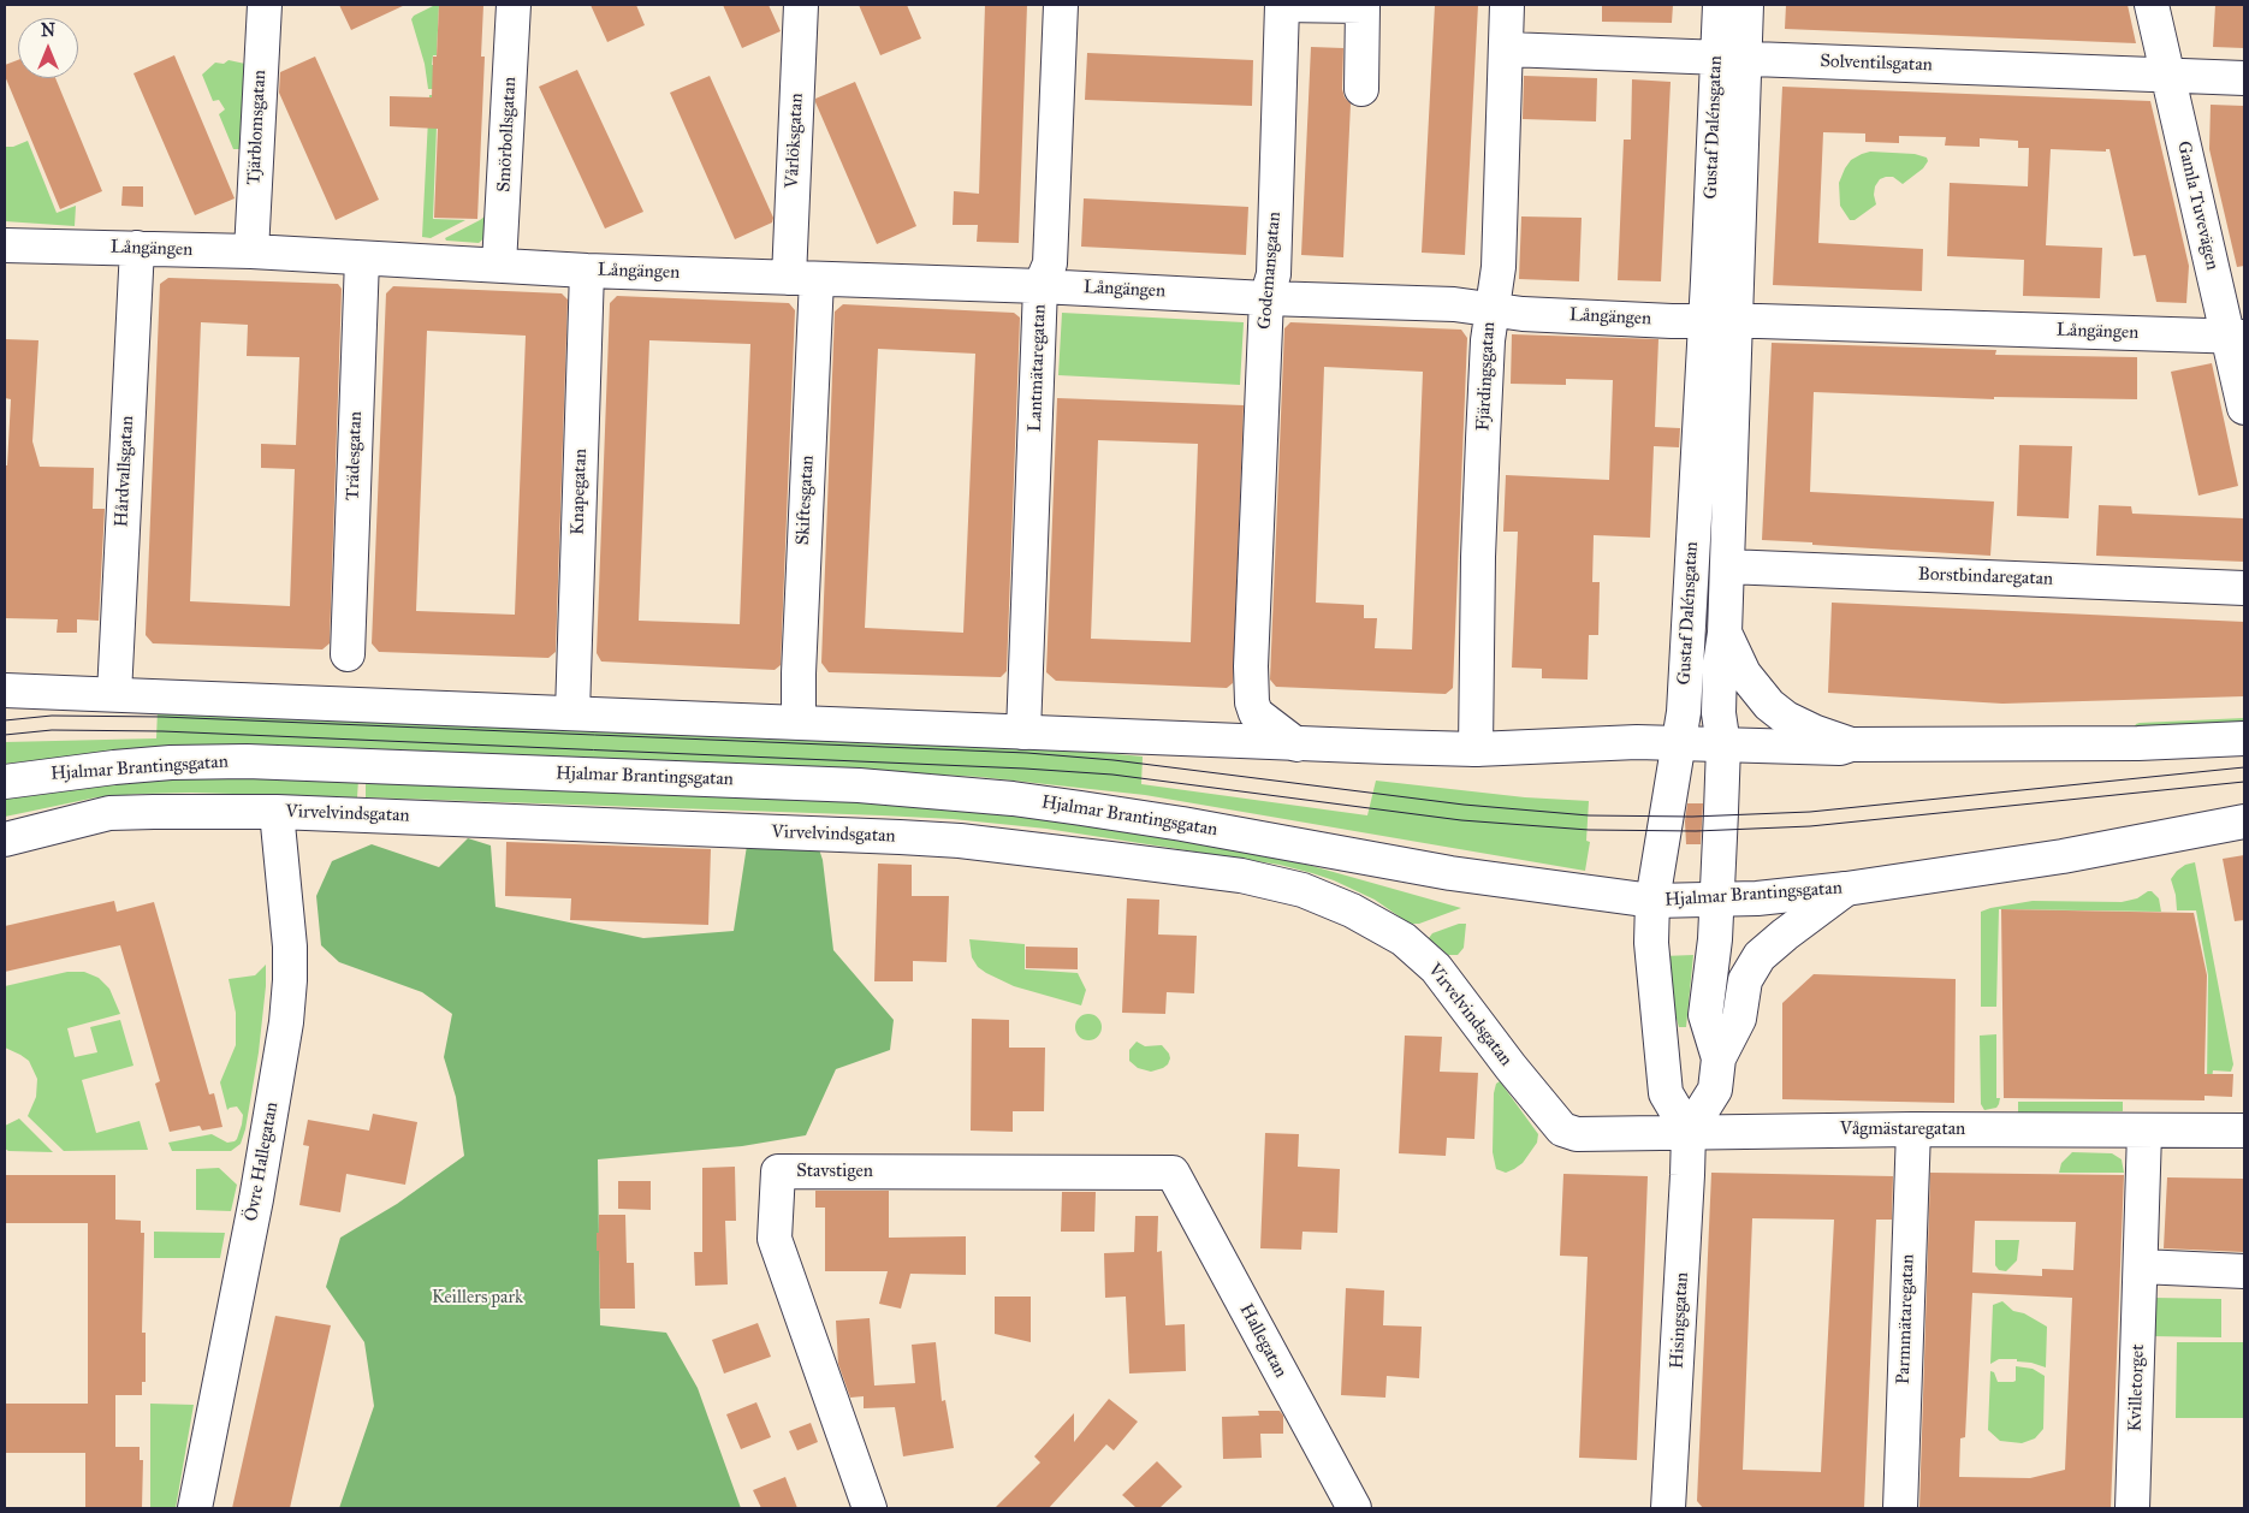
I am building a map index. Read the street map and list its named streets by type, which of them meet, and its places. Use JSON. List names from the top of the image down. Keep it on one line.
{"streets":{"street":["Solventilsgatan","Tjärblomsgatan","Gustaf Dalénsgatan","Smörbollsgatan","Vårlöksgatan","Gamla Tuvevägen","Långängen","Godemansgatan","Lantmätaregatan","Fjärdingsgatan","Trädesgatan","Hårdvallsgatan","Knapegatan","Skiftesgatan","Borstbindaregatan","Hjalmar Brantingsgatan","Virvelvindsgatan","Vågmästaregatan","Övre Hallegatan","Stavstigen","Parmmätaregatan","Hisingsgatan","Hallegatan","Kvilletorget"]},"crossings":[["Solventilsgatan","Gustaf Dalénsgatan"],["Solventilsgatan","Gamla Tuvevägen"],["Solventilsgatan","Fjärdingsgatan"],["Tjärblomsgatan","Långängen"],["Gustaf Dalénsgatan","Långängen"],["Gustaf Dalénsgatan","Borstbindaregatan"],["Gustaf Dalénsgatan","Hjalmar Brantingsgatan"],["Gustaf Dalénsgatan","Vågmästaregatan"],["Gustaf Dalénsgatan","Hisingsgatan"],["Smörbollsgatan","Långängen"],["Vårlöksgatan","Långängen"],["Vårlöksgatan","Skiftesgatan"],["Gamla Tuvevägen","Långängen"],["Långängen","Godemansgatan"],["Långängen","Lantmätaregatan"],["Långängen","Fjärdingsgatan"],["Långängen","Trädesgatan"],["Långängen","Hårdvallsgatan"],["Långängen","Knapegatan"],["Långängen","Skiftesgatan"],["Virvelvindsgatan","Vågmästaregatan"],["Virvelvindsgatan","Övre Hallegatan"],["Vågmästaregatan","Parmmätaregatan"],["Vågmästaregatan","Hisingsgatan"],["Vågmästaregatan","Kvilletorget"],["Stavstigen","Hallegatan"]],"parks":["Keillers park"],"north":"top"}
